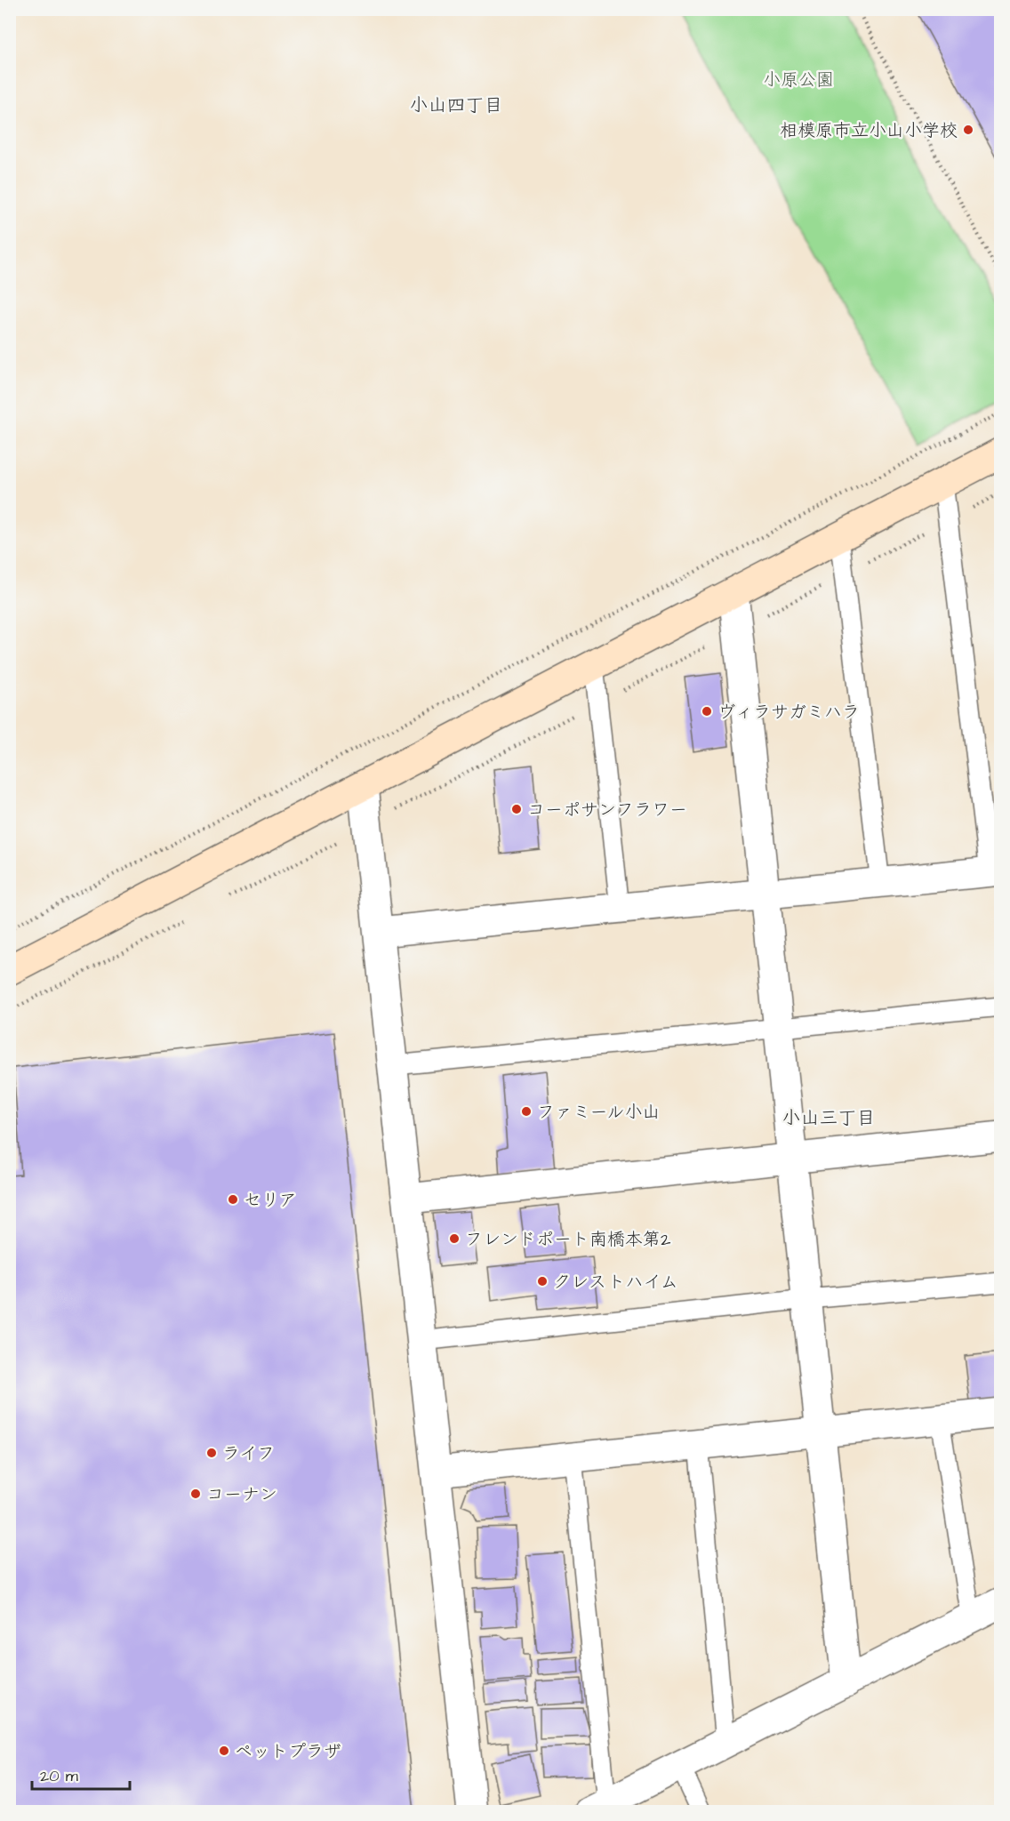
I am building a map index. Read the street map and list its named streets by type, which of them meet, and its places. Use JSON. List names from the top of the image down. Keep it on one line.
{"districts":["小山四丁目","小山三丁目"],"parks":["小原公園"],"places":["相模原市立小山小学校","ヴィラサガミハラ","コーポサンフラワー","ファミール小山","セリア","フレンドポート南橋本第2","クレストハイム","ライフ","コーナン","ペットプラザ"],"scale_bar":"20 m"}
